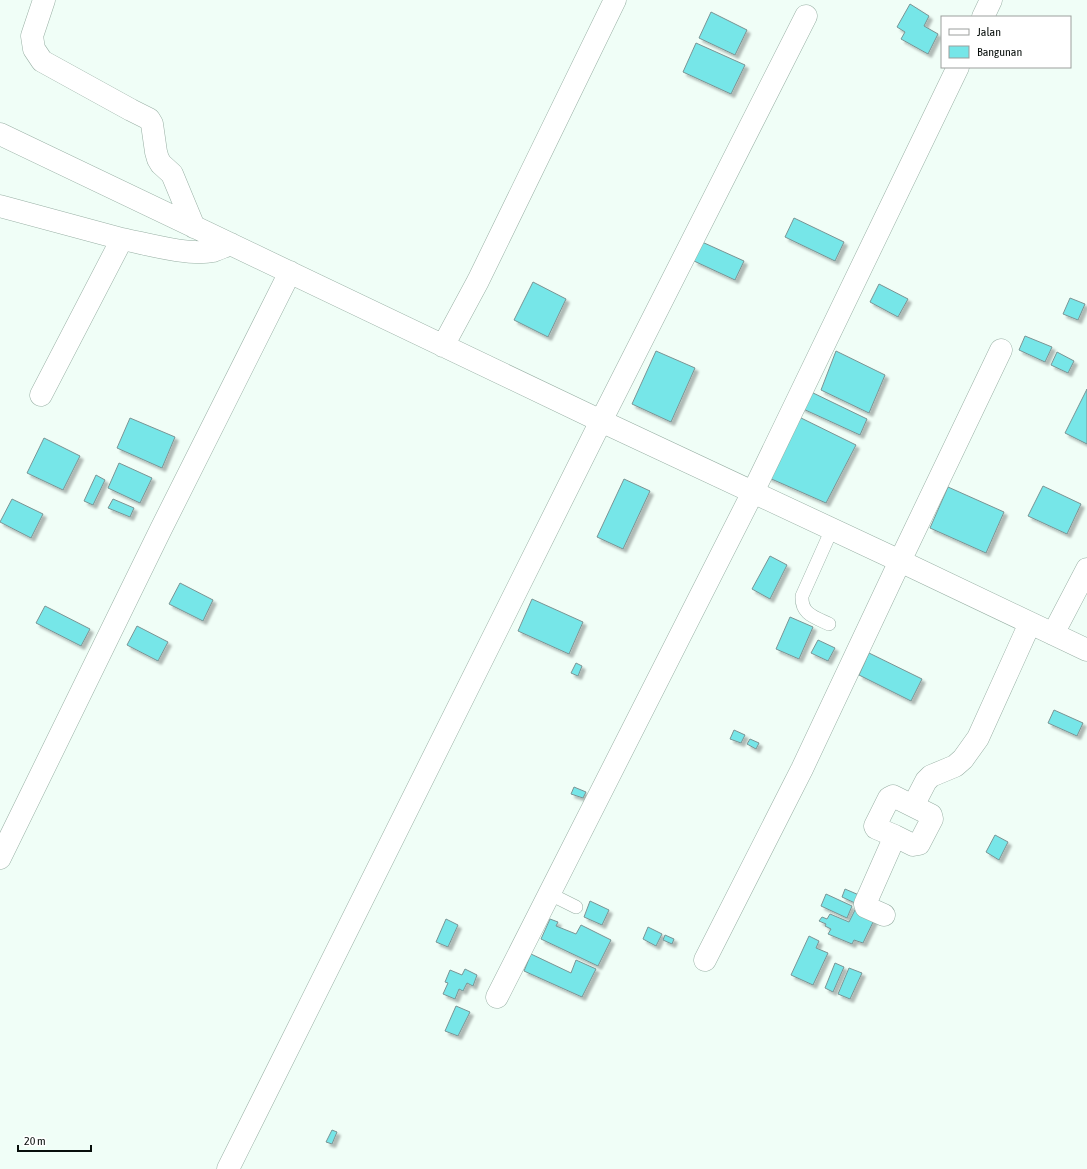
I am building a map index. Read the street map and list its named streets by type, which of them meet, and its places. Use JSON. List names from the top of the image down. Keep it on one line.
{"legend":["Jalan","Bangunan"],"scale_bar":"20 m"}
